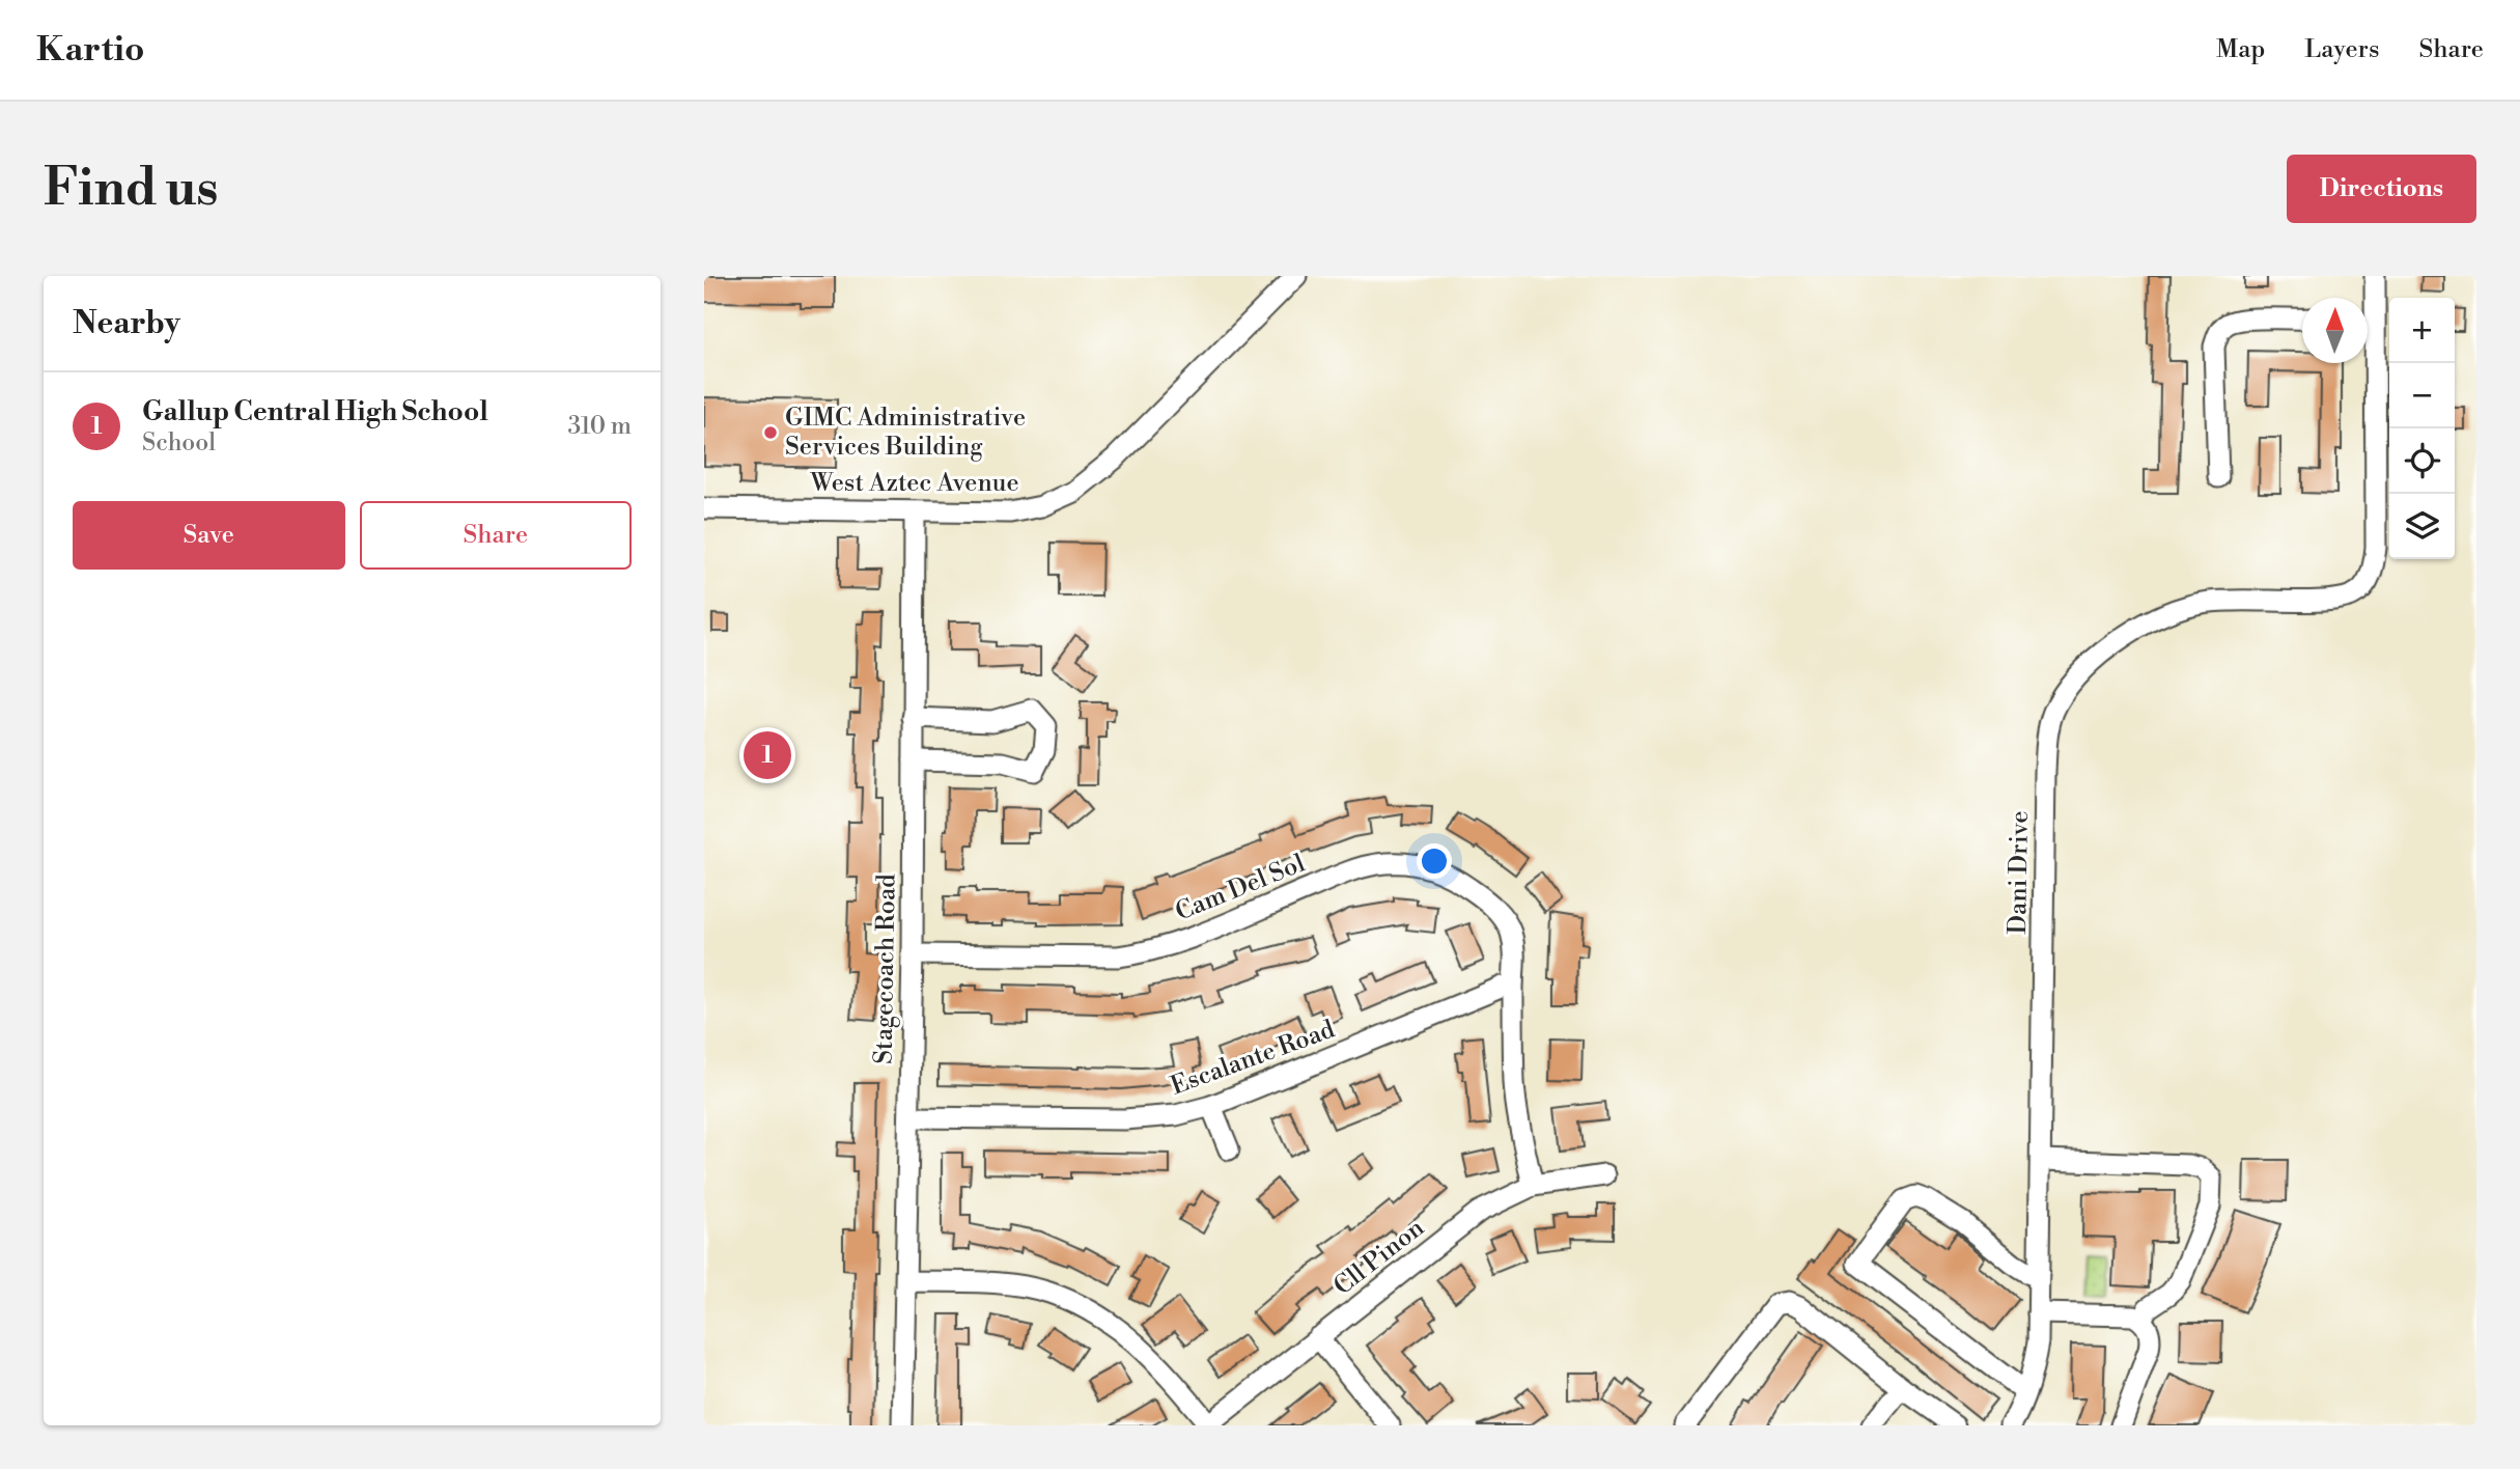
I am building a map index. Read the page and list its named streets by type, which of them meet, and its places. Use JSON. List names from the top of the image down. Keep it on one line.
{"streets":{"street":["West Aztec Avenue","Dani Drive","Cam Del Sol","Stagecoach Road","Escalante Road","Cll Pinon"]},"crossings":[["West Aztec Avenue","Stagecoach Road"],["Cam Del Sol","Stagecoach Road"],["Cam Del Sol","Escalante Road"],["Cam Del Sol","Cll Pinon"],["Stagecoach Road","Escalante Road"]],"places":["GIMC Administrative Services Building"],"north":"top","page":{"header":"Kartio","nav":["Map","Layers","Share"],"buttons":["Directions",["Save","Share"]],"title":"Find us","heading":"Nearby","map_buttons":["+","−"],"list":[{"mark":"1","name":"Gallup Central High School","note":"School","value":"310 m"}],"pins":"1"}}
